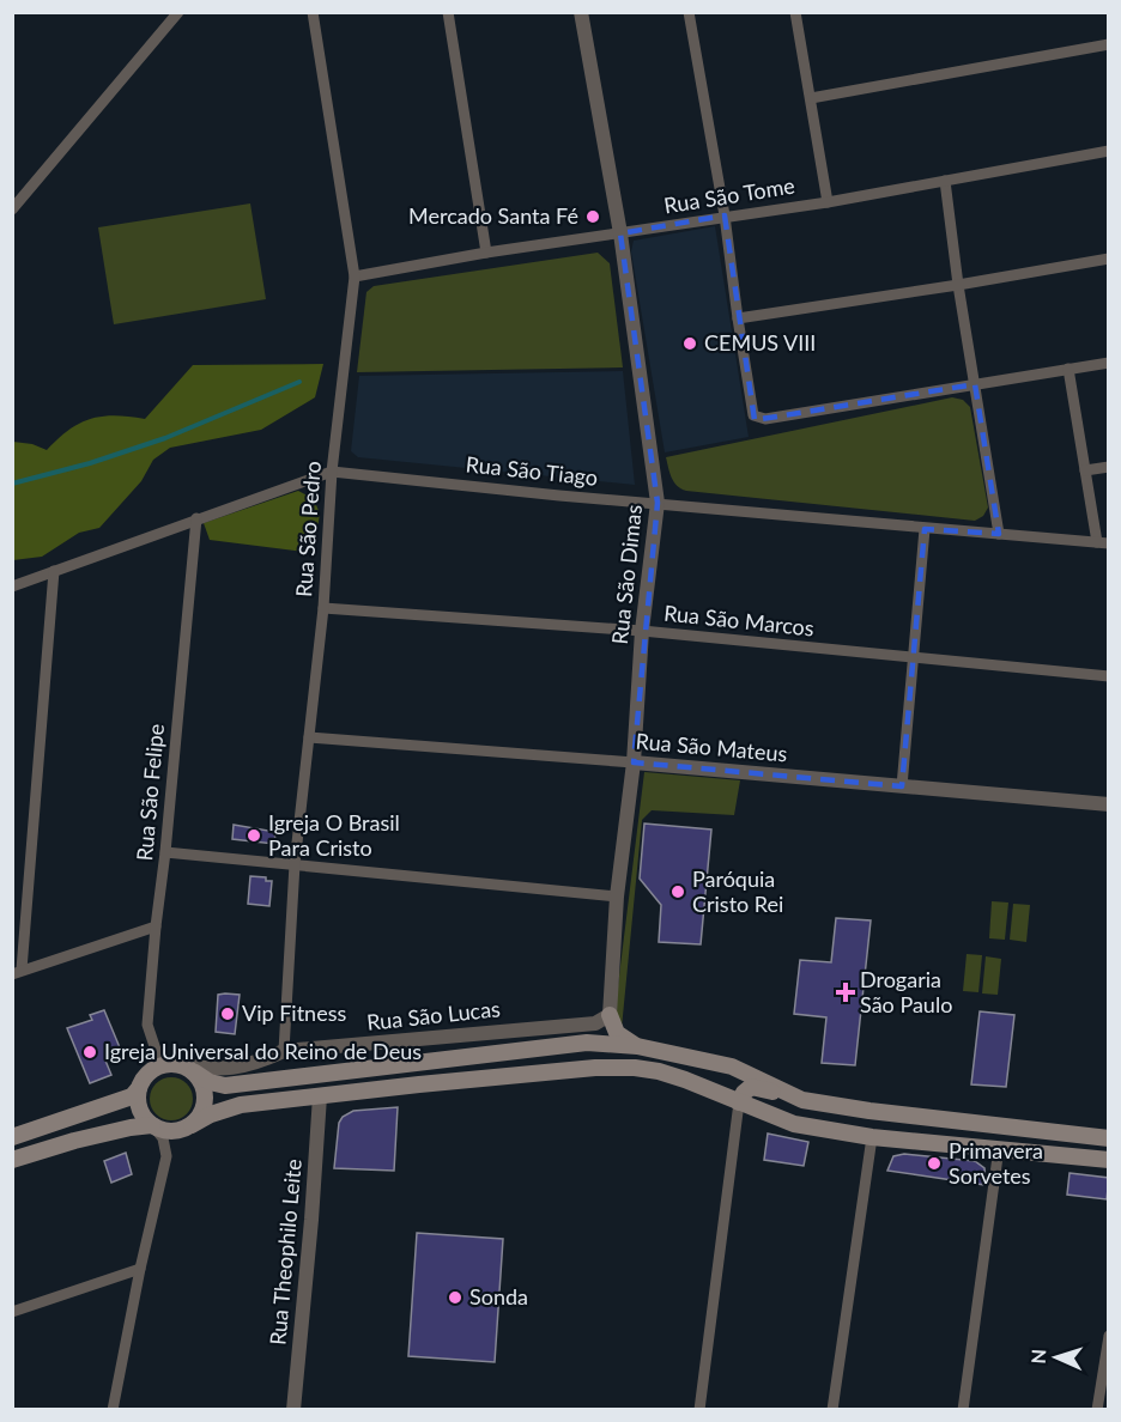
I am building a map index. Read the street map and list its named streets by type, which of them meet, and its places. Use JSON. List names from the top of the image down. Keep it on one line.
{"streets":{"street":["Rua São Tome","Rua São Tiago","Rua São Pedro","Rua São Dimas","Rua São Marcos","Rua São Mateus","Rua São Felipe","Rua São Lucas","Rua Theophilo Leite"]},"crossings":[["Rua São Tome","Rua São Pedro"],["Rua São Tome","Rua São Dimas"],["Rua São Tiago","Rua São Pedro"],["Rua São Tiago","Rua São Dimas"],["Rua São Tiago","Rua São Felipe"],["Rua São Pedro","Rua São Marcos"],["Rua São Pedro","Rua São Mateus"],["Rua São Pedro","Rua São Lucas"],["Rua São Dimas","Rua São Marcos"],["Rua São Dimas","Rua São Mateus"],["Rua São Dimas","Rua São Lucas"],["Rua São Felipe","Rua São Lucas"]],"places":{"other":["Mercado Santa Fé","CEMUS VIII","Igreja O Brasil Para Cristo","Paróquia Cristo Rei","Vip Fitness","Igreja Universal do Reino de Deus","Primavera Sorvetes","Sonda"],"health":["Drogaria São Paulo"]},"north":"left"}
